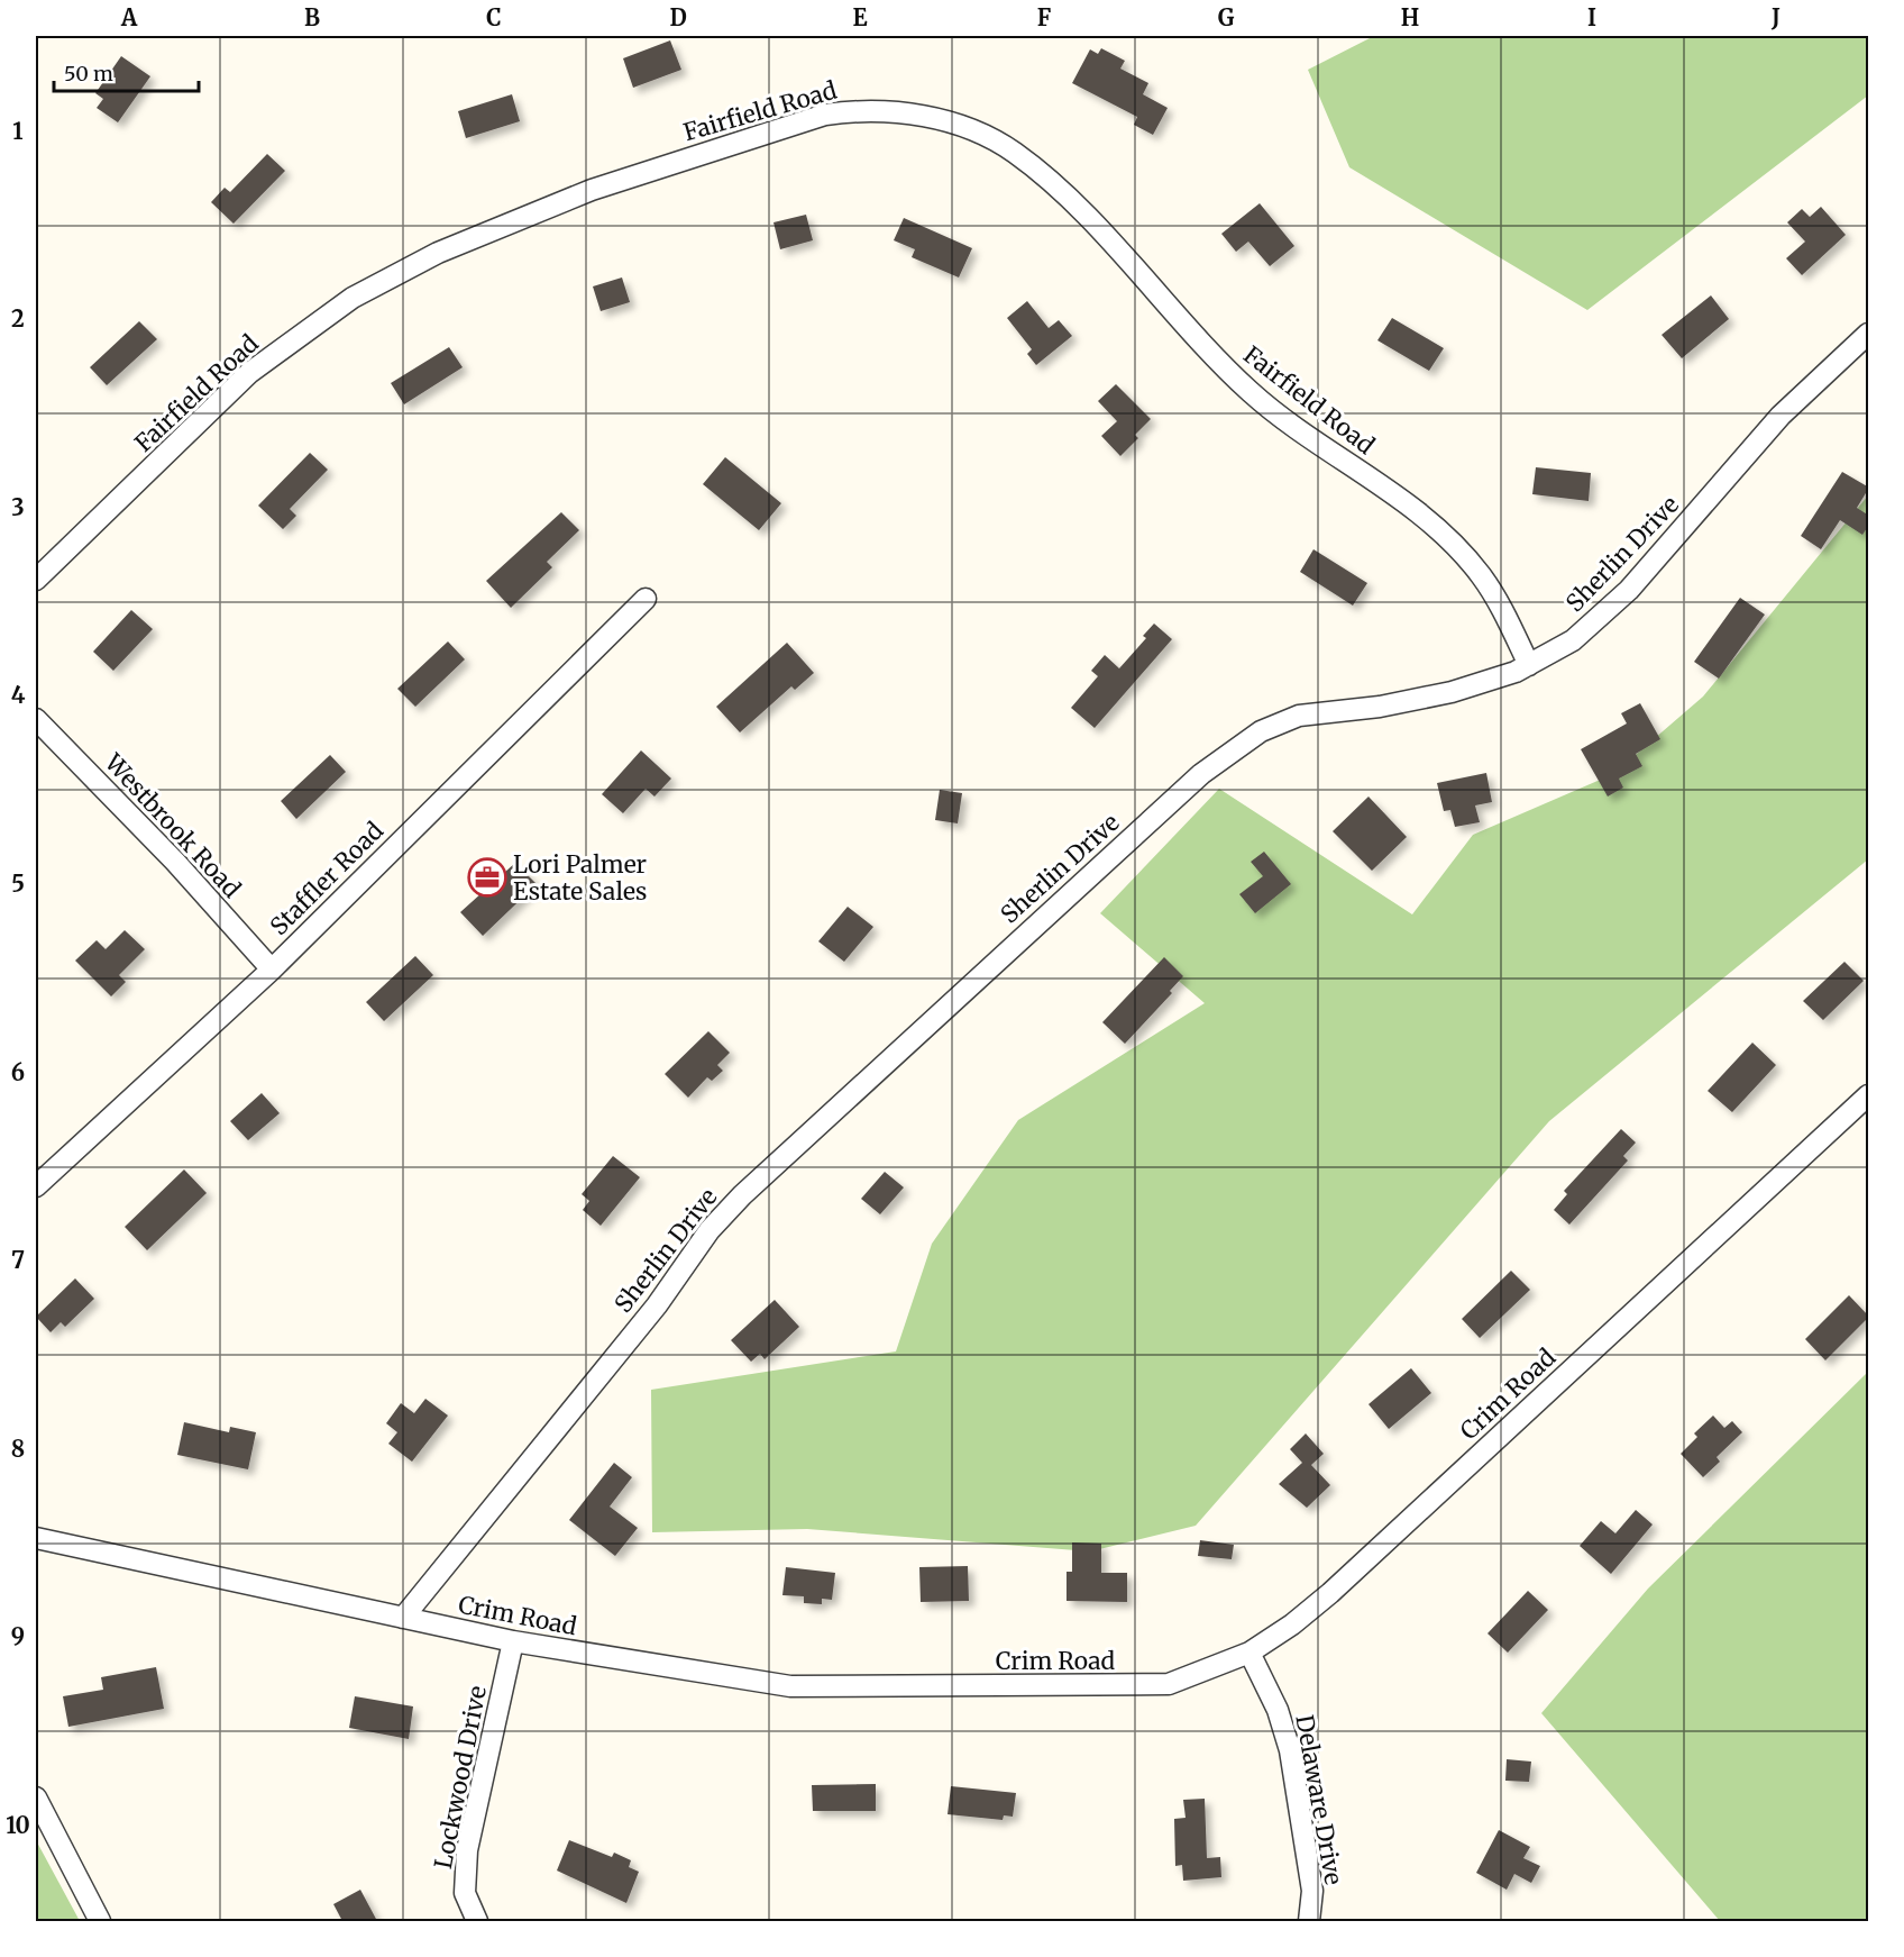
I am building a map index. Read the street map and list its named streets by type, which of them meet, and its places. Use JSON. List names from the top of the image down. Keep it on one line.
{"streets":{"street":["Fairfield Road","Sherlin Drive","Westbrook Road","Staffler Road","Crim Road","Lockwood Drive","Delaware Drive"]},"crossings":[["Fairfield Road","Sherlin Drive"],["Sherlin Drive","Crim Road"],["Westbrook Road","Staffler Road"],["Crim Road","Lockwood Drive"],["Crim Road","Delaware Drive"]],"places":{"office":["Lori Palmer Estate Sales"]},"scale_bar":"50 m","grid":{"columns":["A","B","C","D","E","F","G","H","I","J"],"rows":["1","2","3","4","5","6","7","8","9","10"]}}
